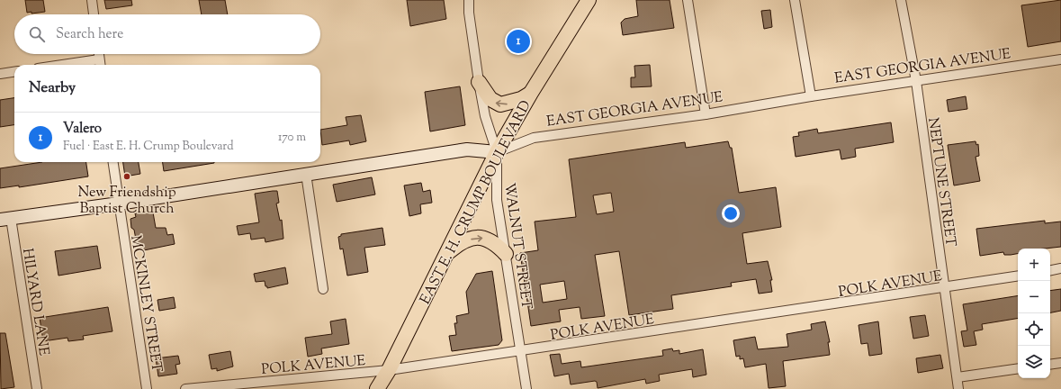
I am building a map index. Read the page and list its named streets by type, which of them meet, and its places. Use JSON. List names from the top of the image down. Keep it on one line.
{"streets":{"main road":["EAST E. H. CRUMP BOULEVARD"],"street":["EAST GEORGIA AVENUE","NEPTUNE STREET","WALNUT STREET","POLK AVENUE","HILYARD LANE","MCKINLEY STREET"]},"crossings":[["EAST GEORGIA AVENUE","NEPTUNE STREET"],["EAST GEORGIA AVENUE","EAST E. H. CRUMP BOULEVARD"],["EAST GEORGIA AVENUE","WALNUT STREET"],["EAST GEORGIA AVENUE","HILYARD LANE"],["EAST GEORGIA AVENUE","MCKINLEY STREET"],["NEPTUNE STREET","POLK AVENUE"],["EAST E. H. CRUMP BOULEVARD","WALNUT STREET"],["EAST E. H. CRUMP BOULEVARD","POLK AVENUE"],["WALNUT STREET","POLK AVENUE"]],"places":["New Friendship Baptist Church"],"page":{"search":"Search here","pins":"1","heading":"Nearby","list":[{"mark":"1","name":"Valero","note":"Fuel · East E. H. Crump Boulevard","value":"170 m"}],"map_buttons":["+","−"]}}
